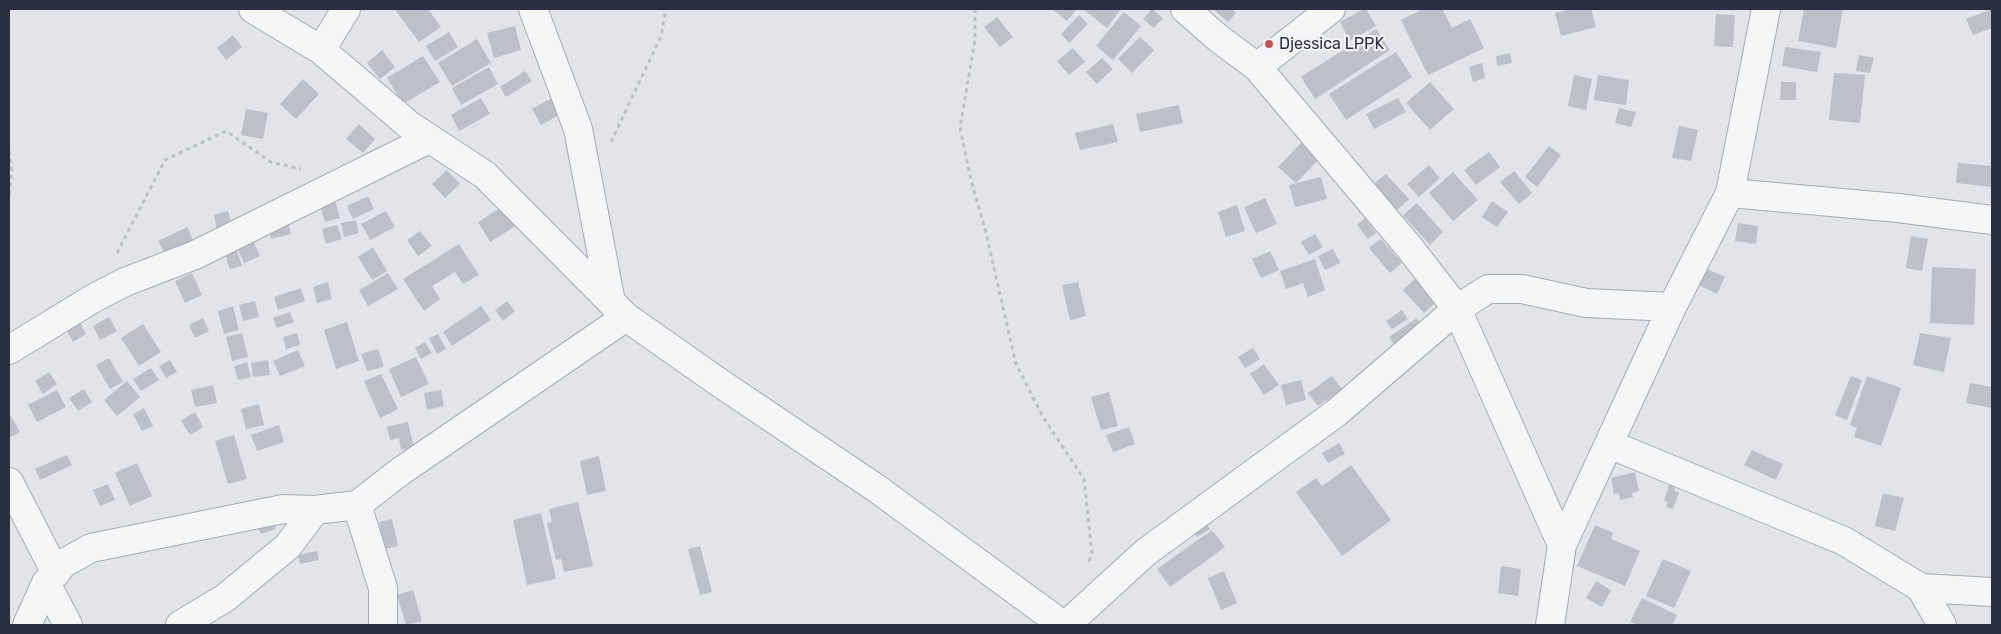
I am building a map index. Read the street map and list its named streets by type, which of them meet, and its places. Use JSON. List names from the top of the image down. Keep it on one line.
{"places":["Djessica LPPK"]}
